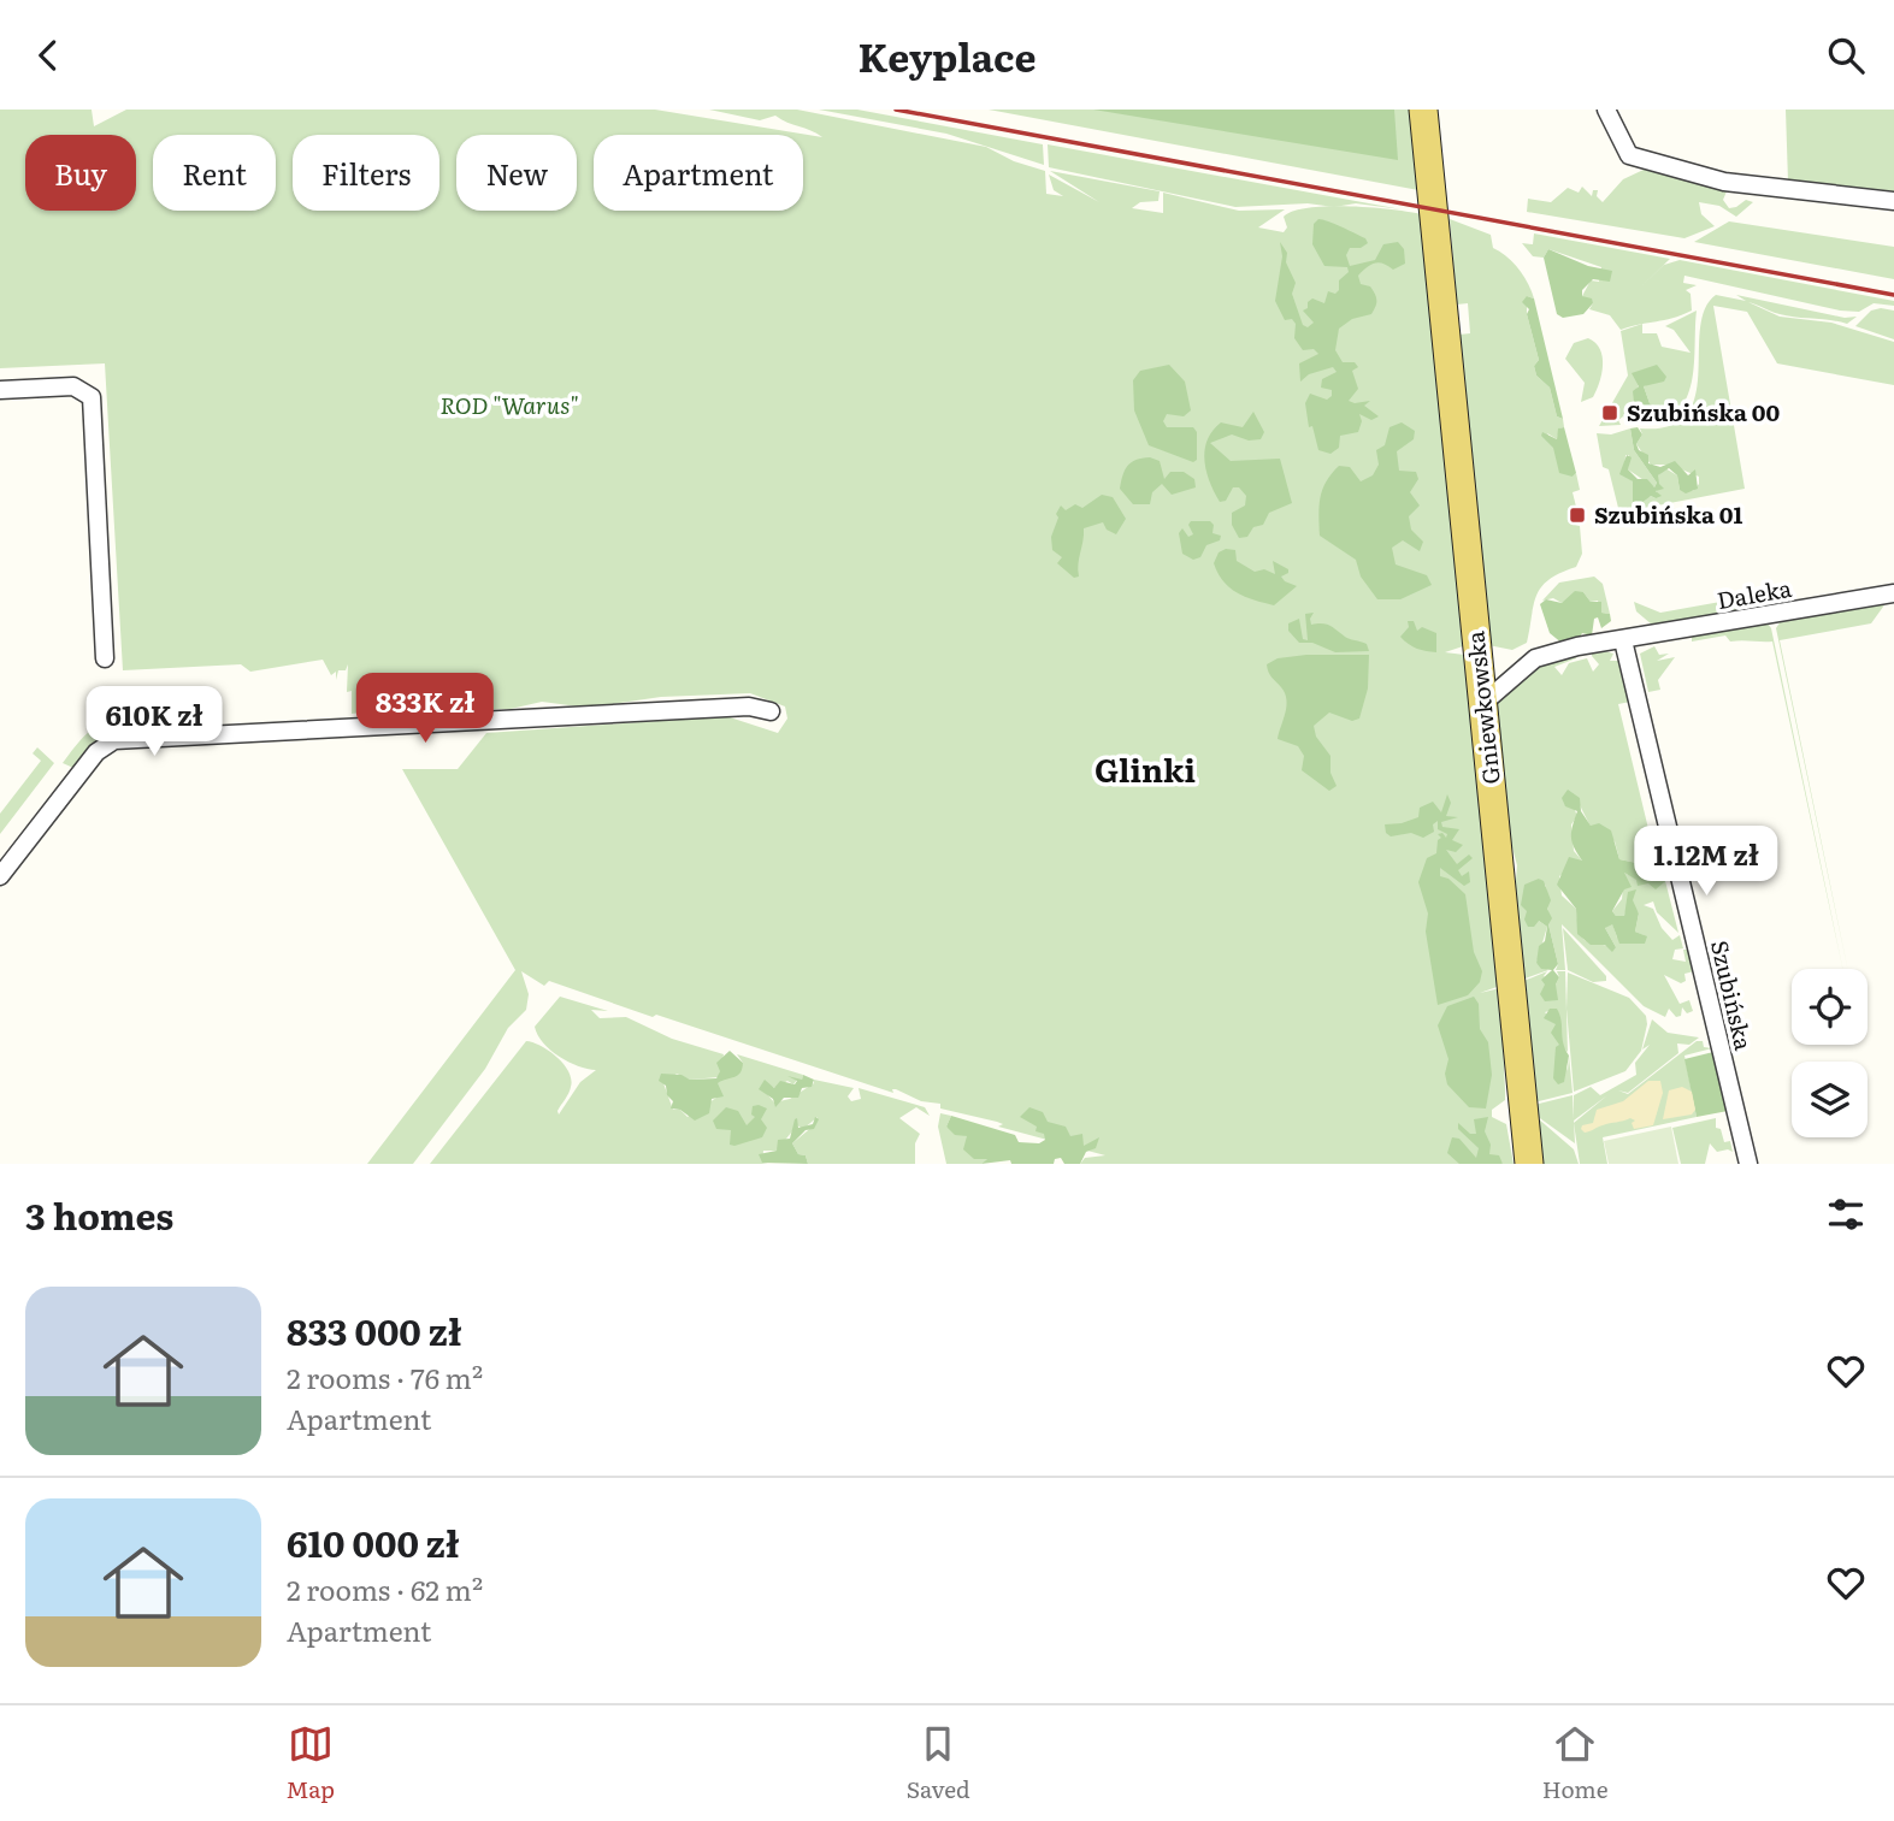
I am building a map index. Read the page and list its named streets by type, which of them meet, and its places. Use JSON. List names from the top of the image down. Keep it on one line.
{"streets":{"main road":["Gniewkowska"],"street":["Daleka","Szubińska"]},"crossings":[["Daleka","Gniewkowska"],["Daleka","Szubińska"]],"districts":["Glinki"],"parks":["ROD \"Warus\""],"places":{"transit":["Szubińska 00","Szubińska 01"]},"page":{"header":"Keyplace","chip":["Buy","Rent","Filters","New","Apartment"],"price":["833K zł","610K zł","1.12M zł"],"heading":"3 homes","list":[{"name":"833 000 zł","note":"2 rooms · 76 m² · Apartment"},{"name":"610 000 zł","note":"2 rooms · 62 m² · Apartment"}],"tabs":["Map","Saved","Home"]}}
